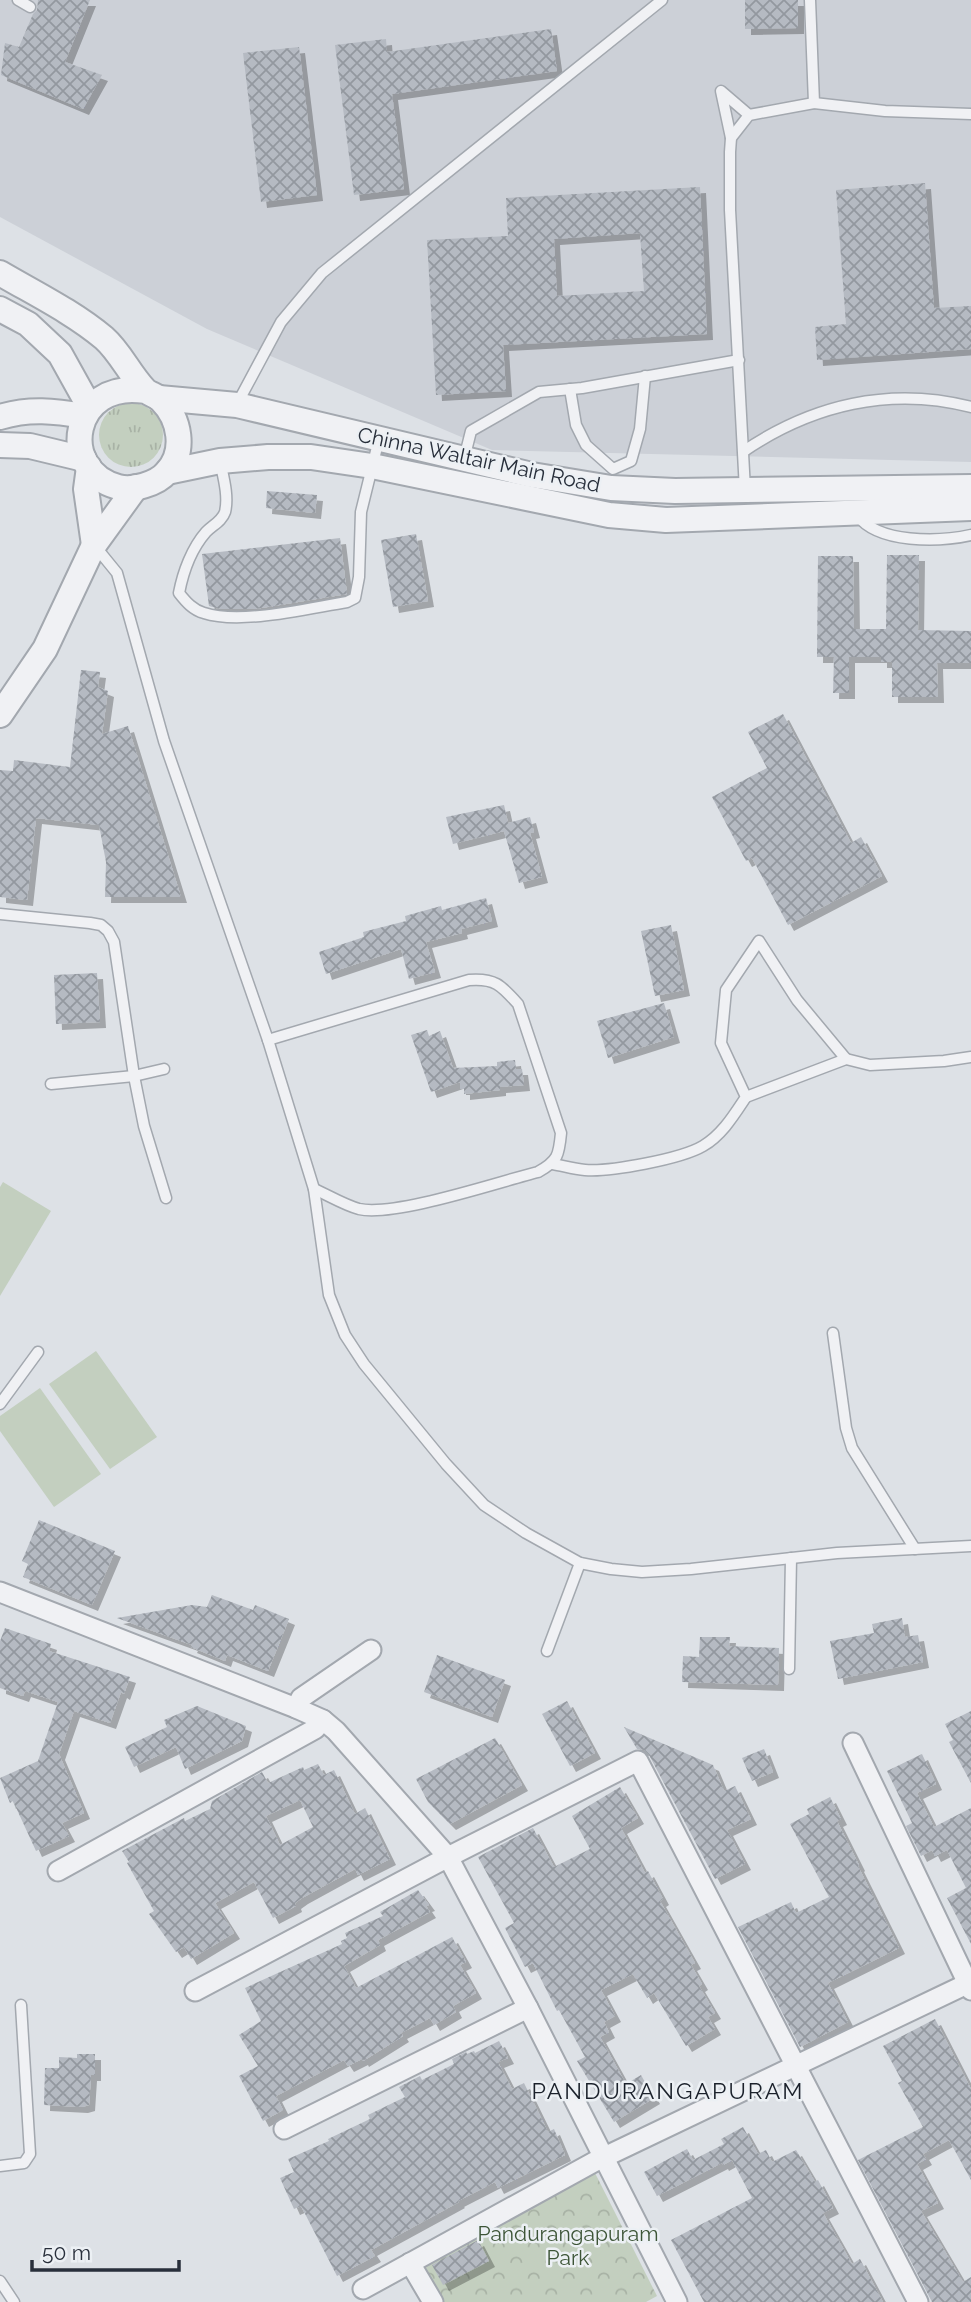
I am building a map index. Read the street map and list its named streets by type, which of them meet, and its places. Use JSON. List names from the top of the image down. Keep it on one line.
{"streets":{"street":["Chinna Waltair Main Road"]},"districts":["PANDURANGAPURAM"],"parks":["Pandurangapuram Park"],"scale_bar":"50 m"}
